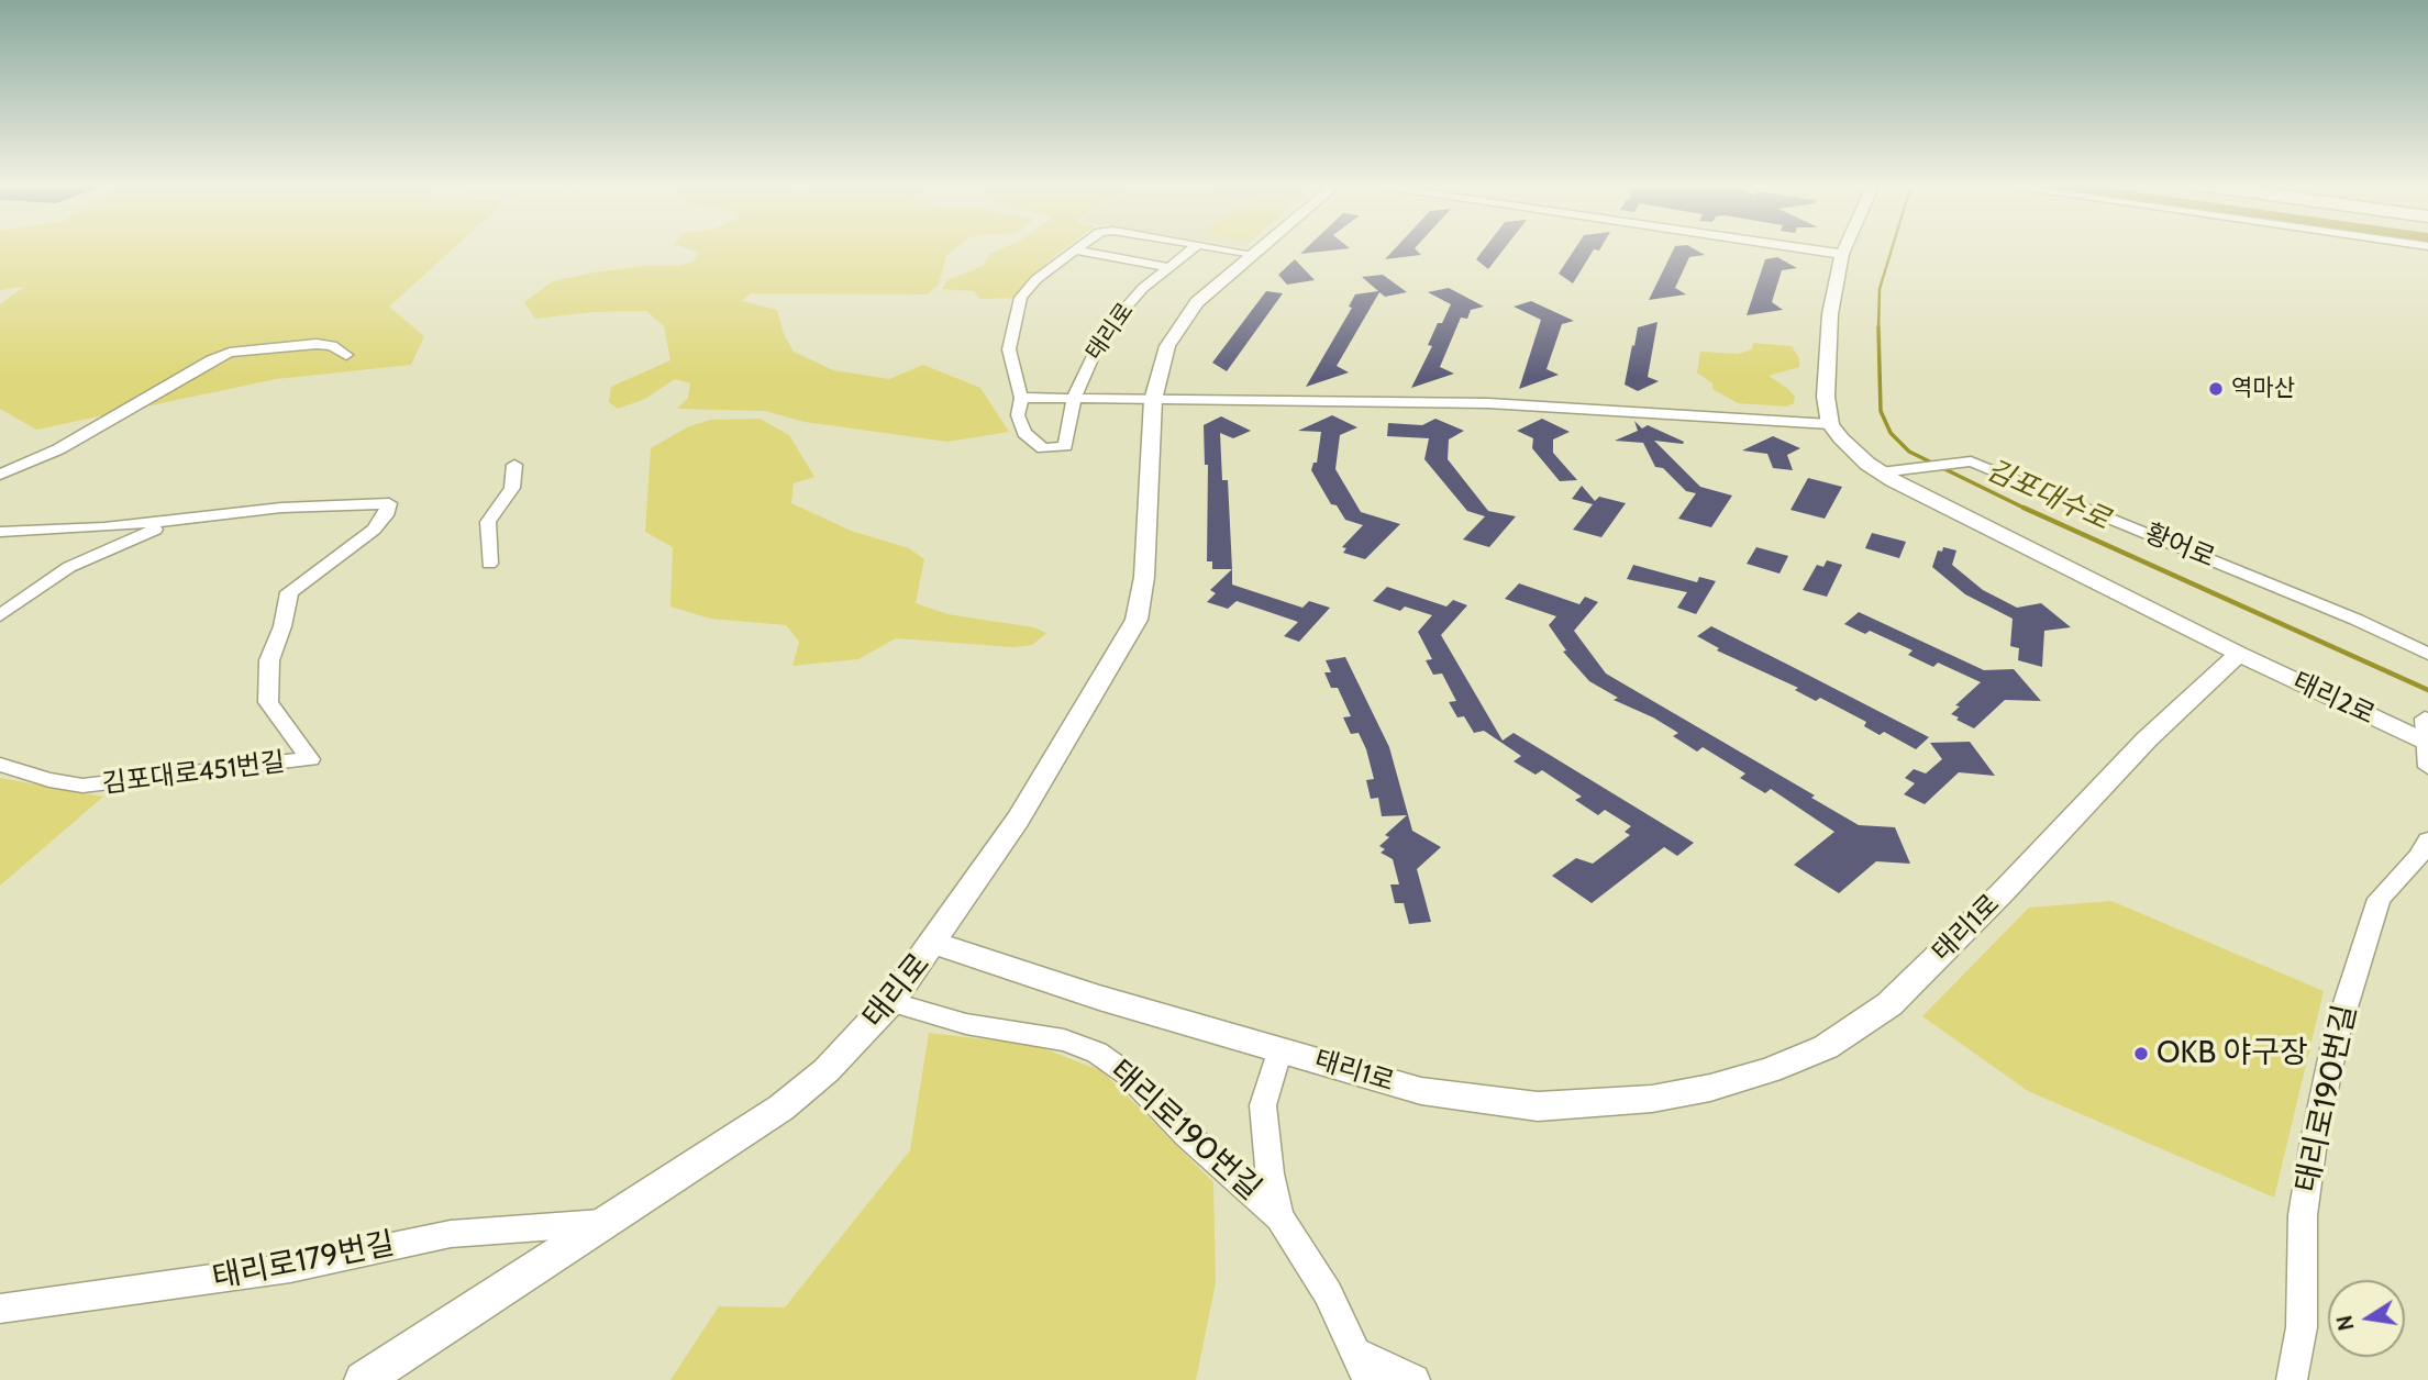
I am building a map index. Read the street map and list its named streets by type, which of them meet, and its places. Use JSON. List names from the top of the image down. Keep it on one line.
{"streets":{"street":["태리로","황어로","태리2로","김포대로451번길","태리1로","태리로190번길","태리로179번길"]},"crossings":[["태리로","태리1로"],["태리로","태리로190번길"],["태리로","태리로179번길"],["태리2로","태리1로"]],"water":["김포대수로"],"places":["역마산","OKB 야구장"],"north":"left"}
